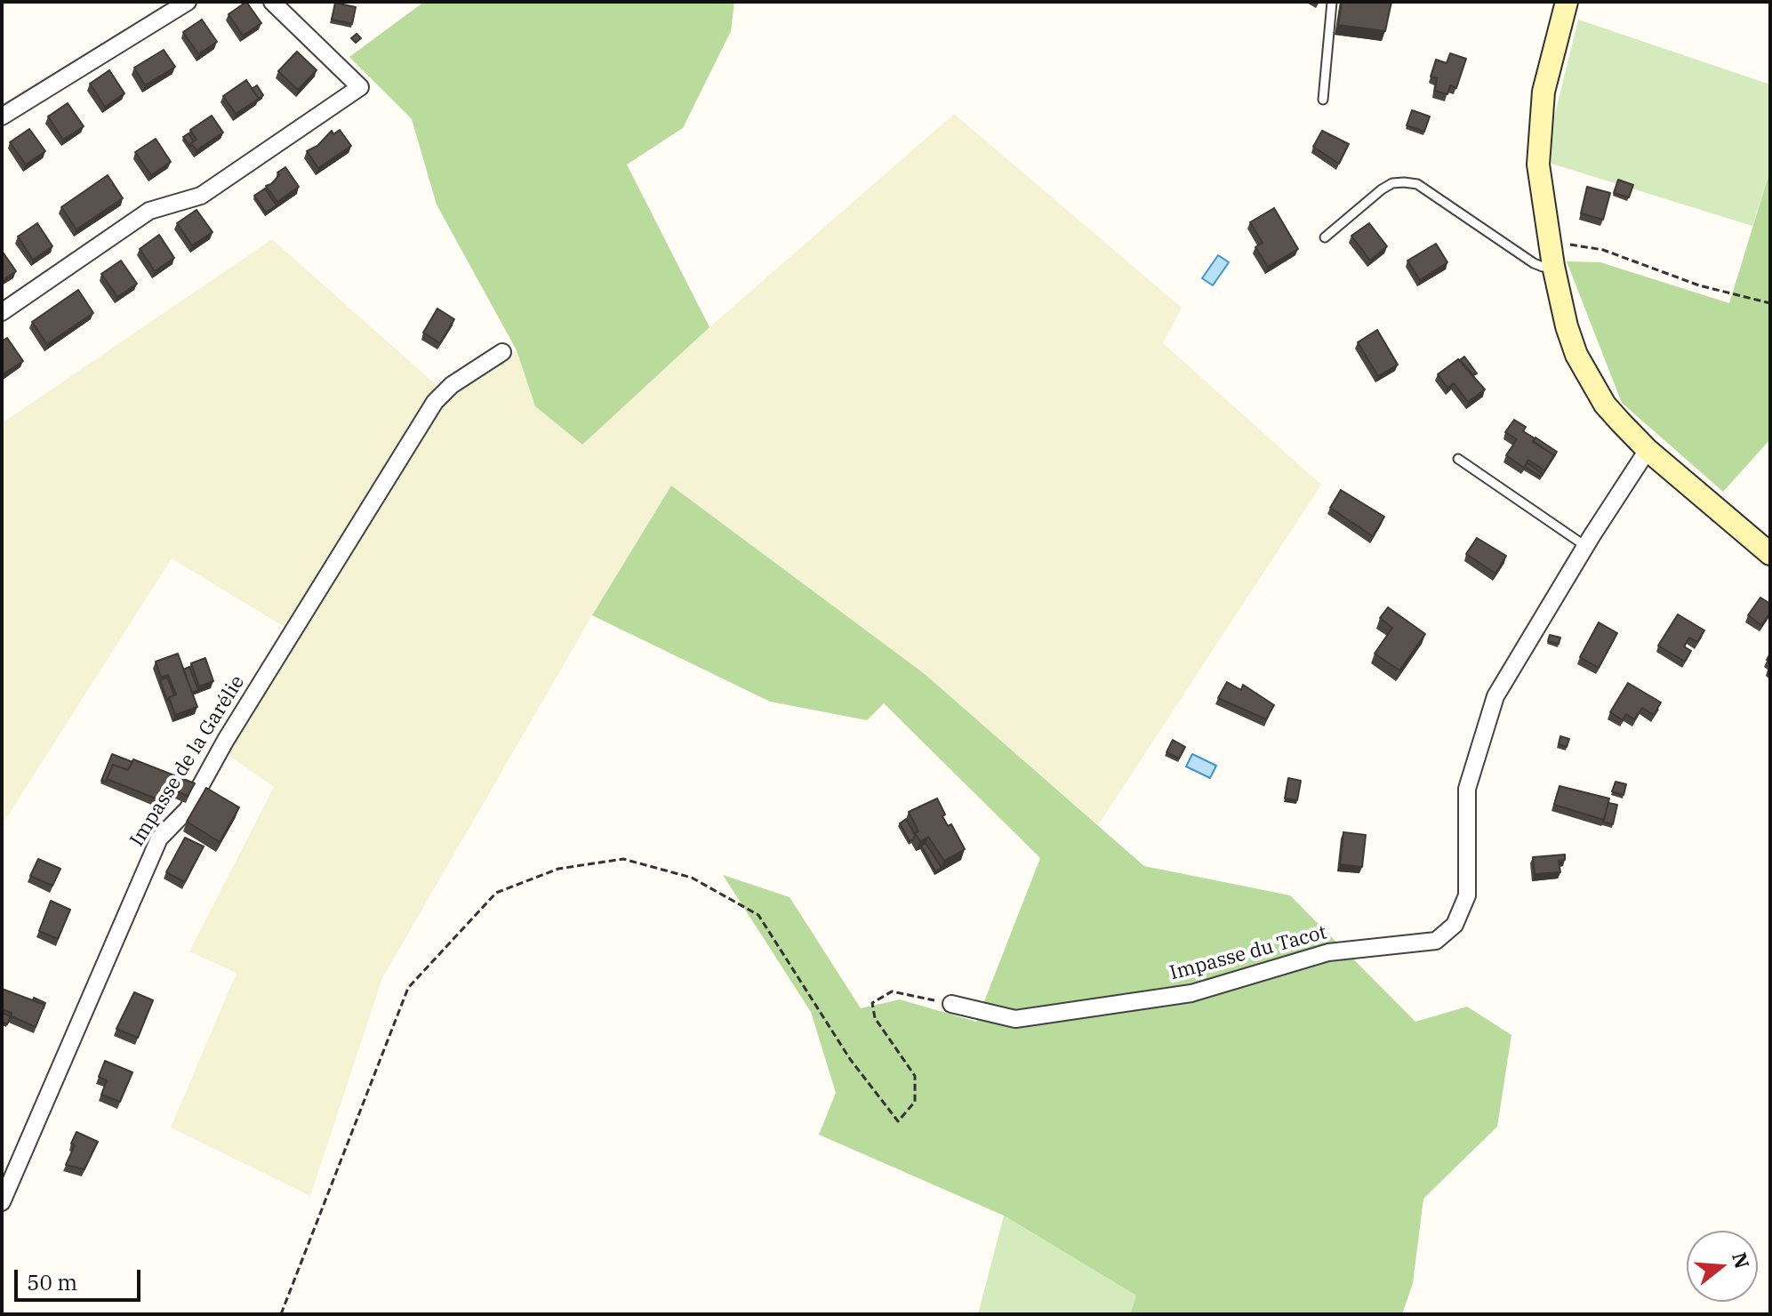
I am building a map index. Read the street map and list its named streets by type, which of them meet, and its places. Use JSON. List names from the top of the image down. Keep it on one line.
{"streets":{"street":["Impasse de la Garélie","Impasse du Tacot"]},"scale_bar":"50 m","north":"right"}
